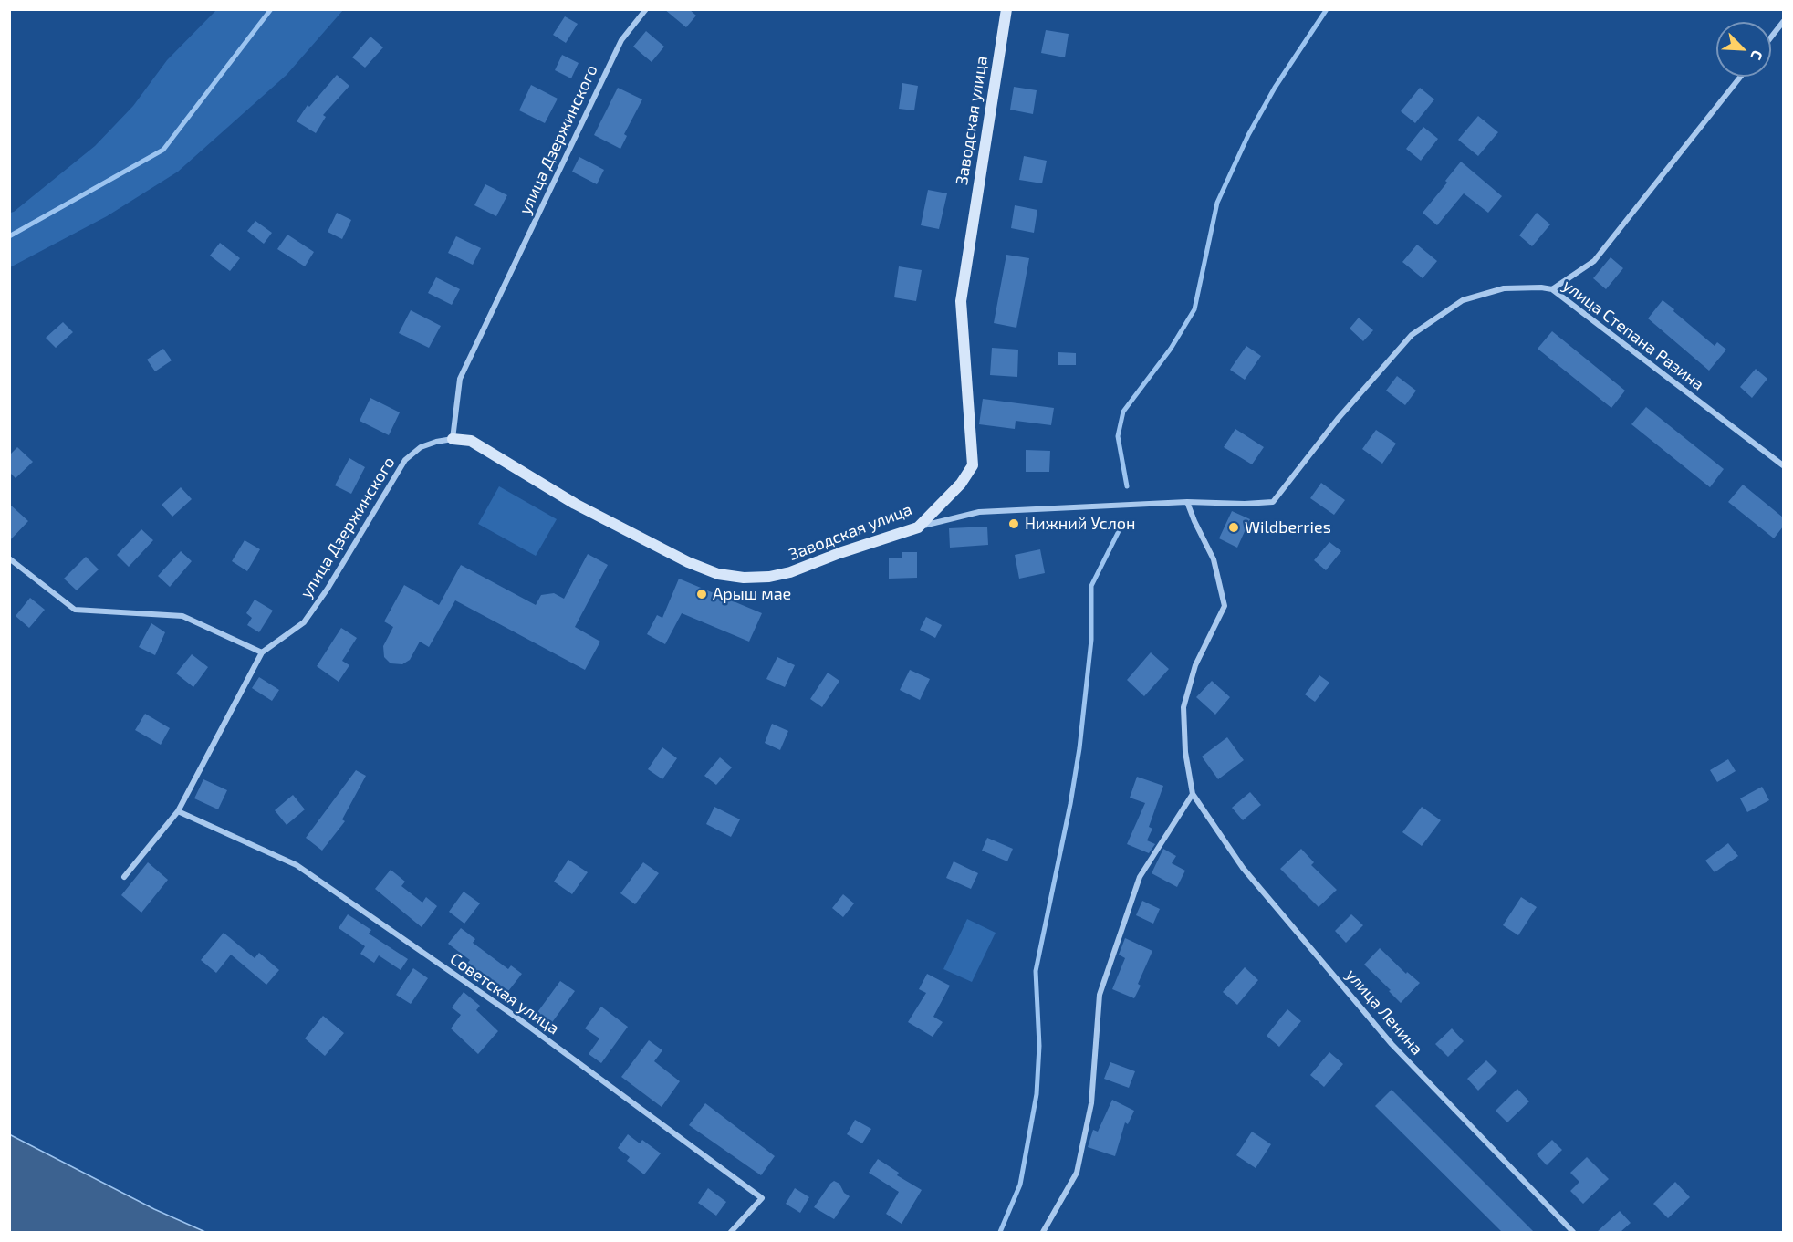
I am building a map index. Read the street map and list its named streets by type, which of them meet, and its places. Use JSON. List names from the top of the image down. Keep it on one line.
{"streets":{"street":["Заводская улица","улица Дзержинского","улица Степана Разина","Советская улица","улица Ленина"]},"crossings":[["Заводская улица","улица Дзержинского"],["улица Дзержинского","Советская улица"]],"places":["Нижний Услон","Wildberries","Арыш мае"],"north":"bottom right"}
